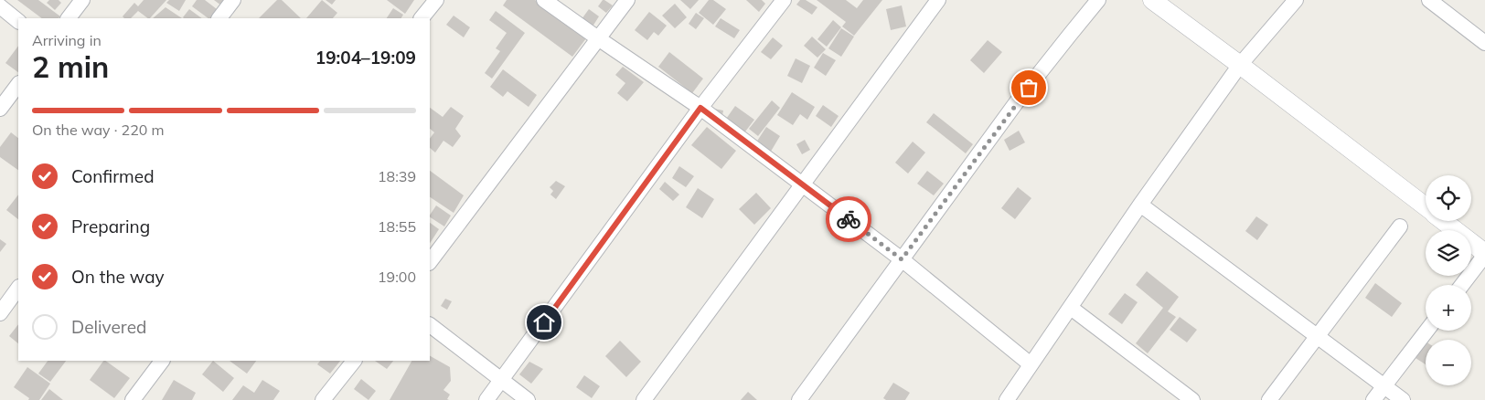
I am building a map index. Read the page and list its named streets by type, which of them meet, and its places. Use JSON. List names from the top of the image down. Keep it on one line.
{"page":{"heading":["2 min","Arriving in","19:04–19:09"],"bar":"On the way · 220 m","list":[["Confirmed","18:39"],["Preparing","18:55"],["On the way","19:00"],"Delivered"],"map_buttons":["+","−"]}}
